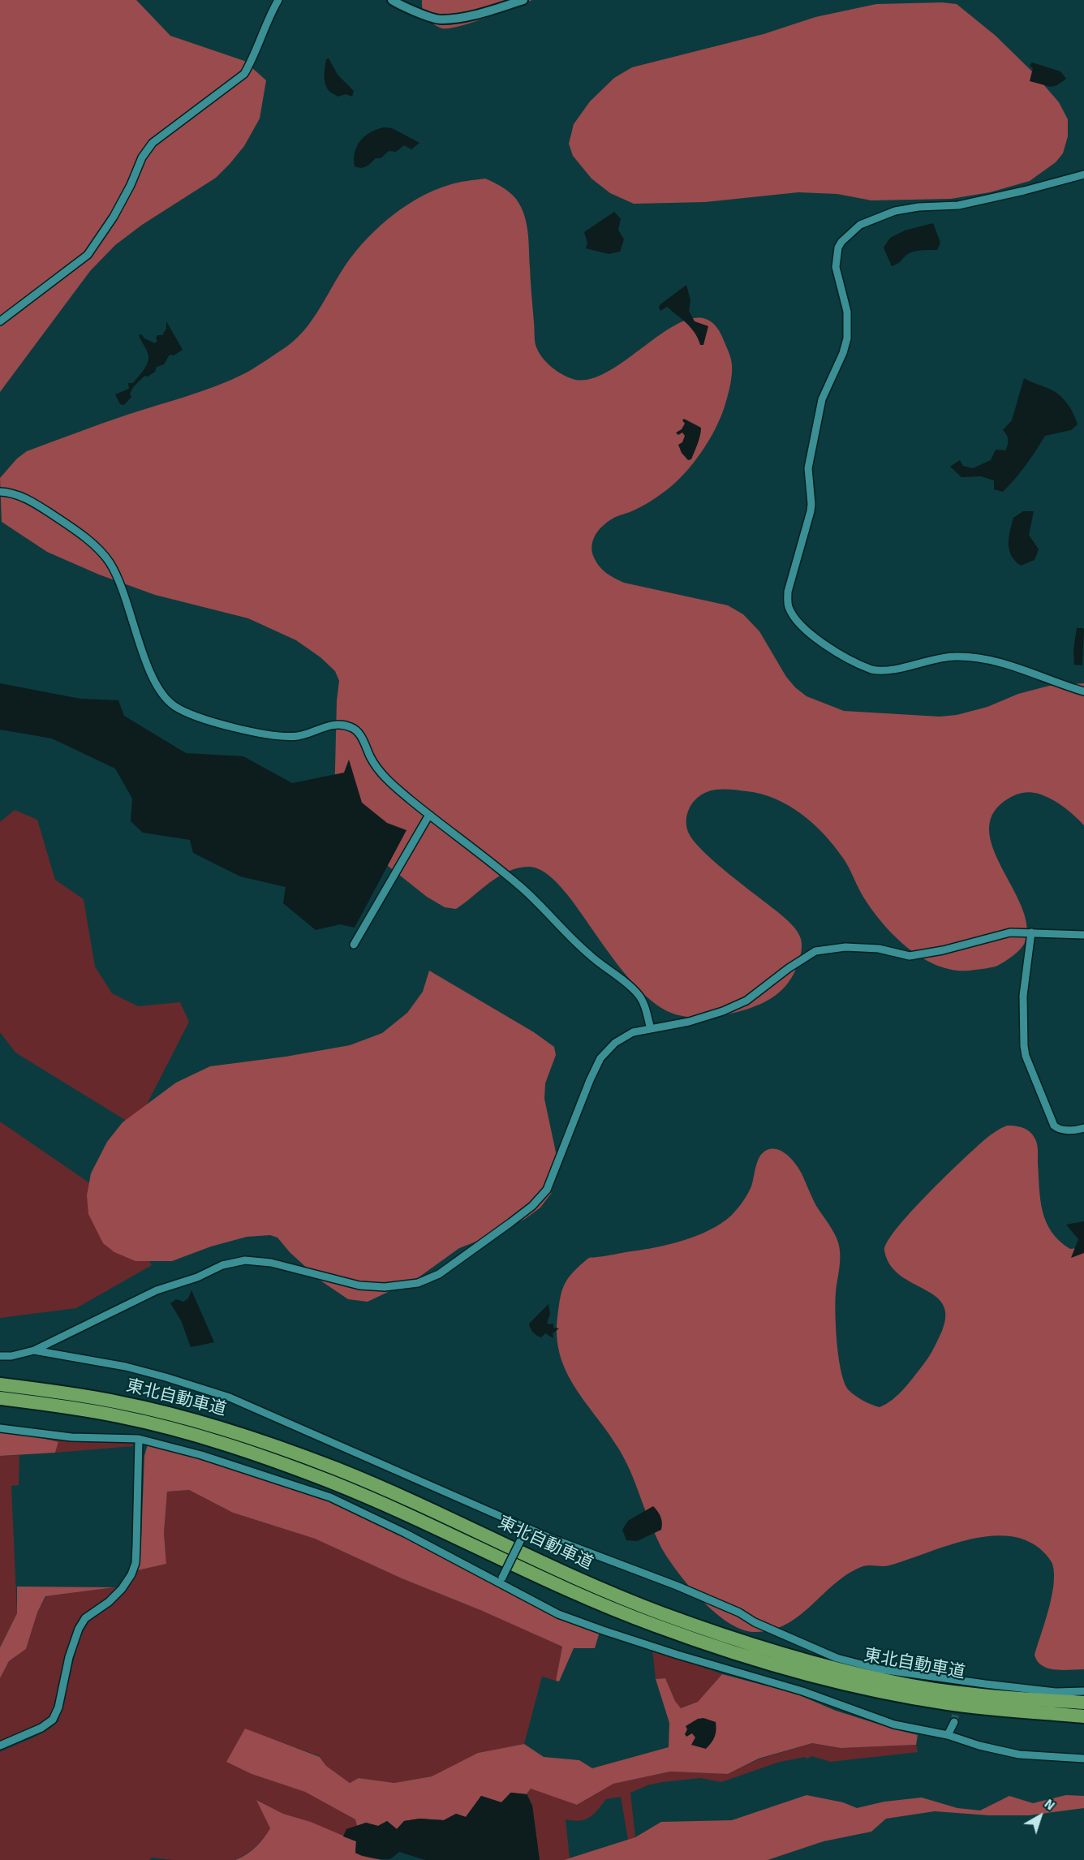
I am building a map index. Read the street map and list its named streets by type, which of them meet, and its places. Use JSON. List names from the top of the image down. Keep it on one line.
{"streets":{"highway":["東北自動車道"]},"north":"top right"}
